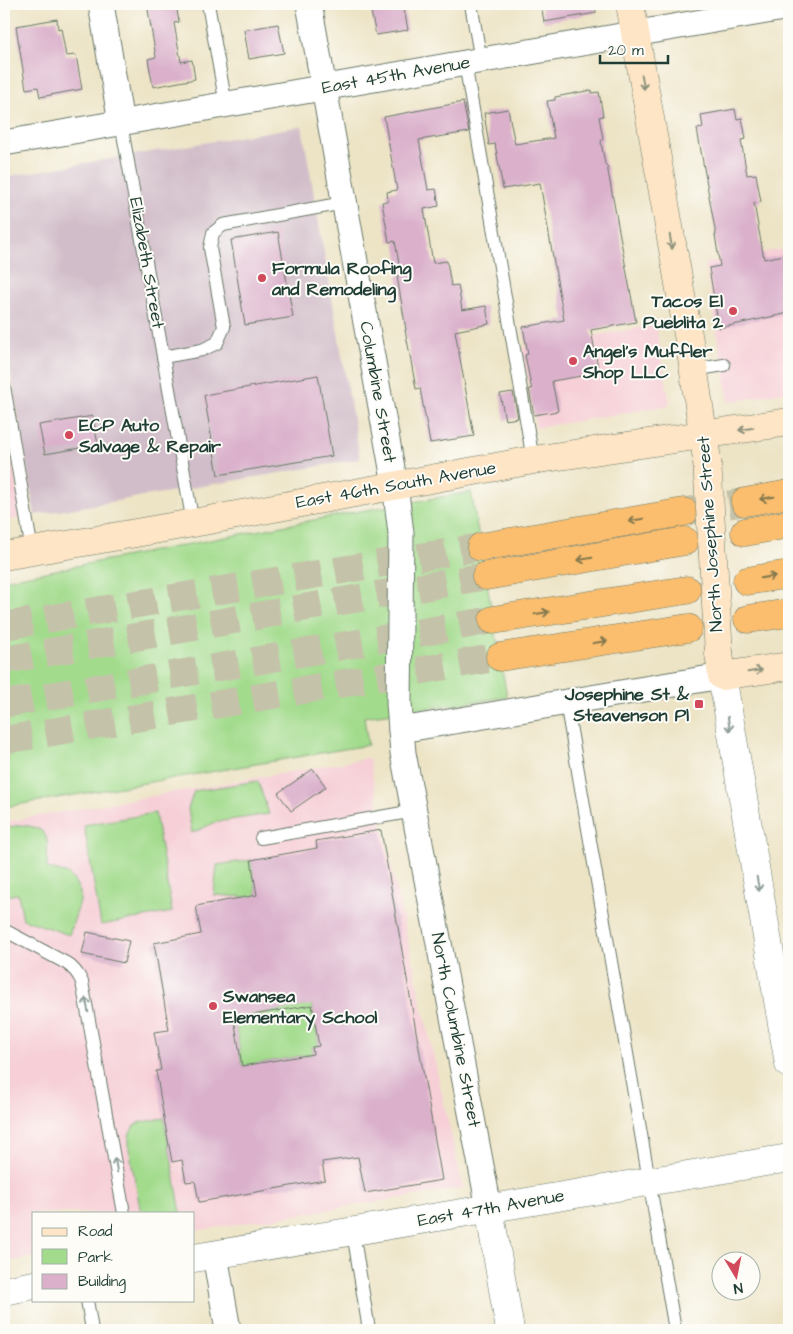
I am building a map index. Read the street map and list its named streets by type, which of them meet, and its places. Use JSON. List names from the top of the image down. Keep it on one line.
{"streets":{"main road":["East 46th South Avenue","North Josephine Street"],"street":["East 45th Avenue","Elizabeth Street","Columbine Street","North Columbine Street","East 47th Avenue"]},"crossings":[["East 45th Avenue","Elizabeth Street"],["East 45th Avenue","Columbine Street"],["East 45th Avenue","North Josephine Street"],["Elizabeth Street","East 46th South Avenue"],["Columbine Street","East 46th South Avenue"],["Columbine Street","North Columbine Street"],["East 46th South Avenue","North Josephine Street"],["East 46th South Avenue","North Columbine Street"],["North Columbine Street","East 47th Avenue"]],"one_way":["North Josephine Street"],"places":{"other":["Formula Roofing and Remodeling","Tacos El Pueblita 2","Angel's Muffler Shop LLC","ECP Auto Salvage & Repair","Swansea Elementary School"],"transit":["Josephine St & Steavenson Pl"]},"legend":["Road","Park","Building"],"scale_bar":"20 m","north":"bottom"}
